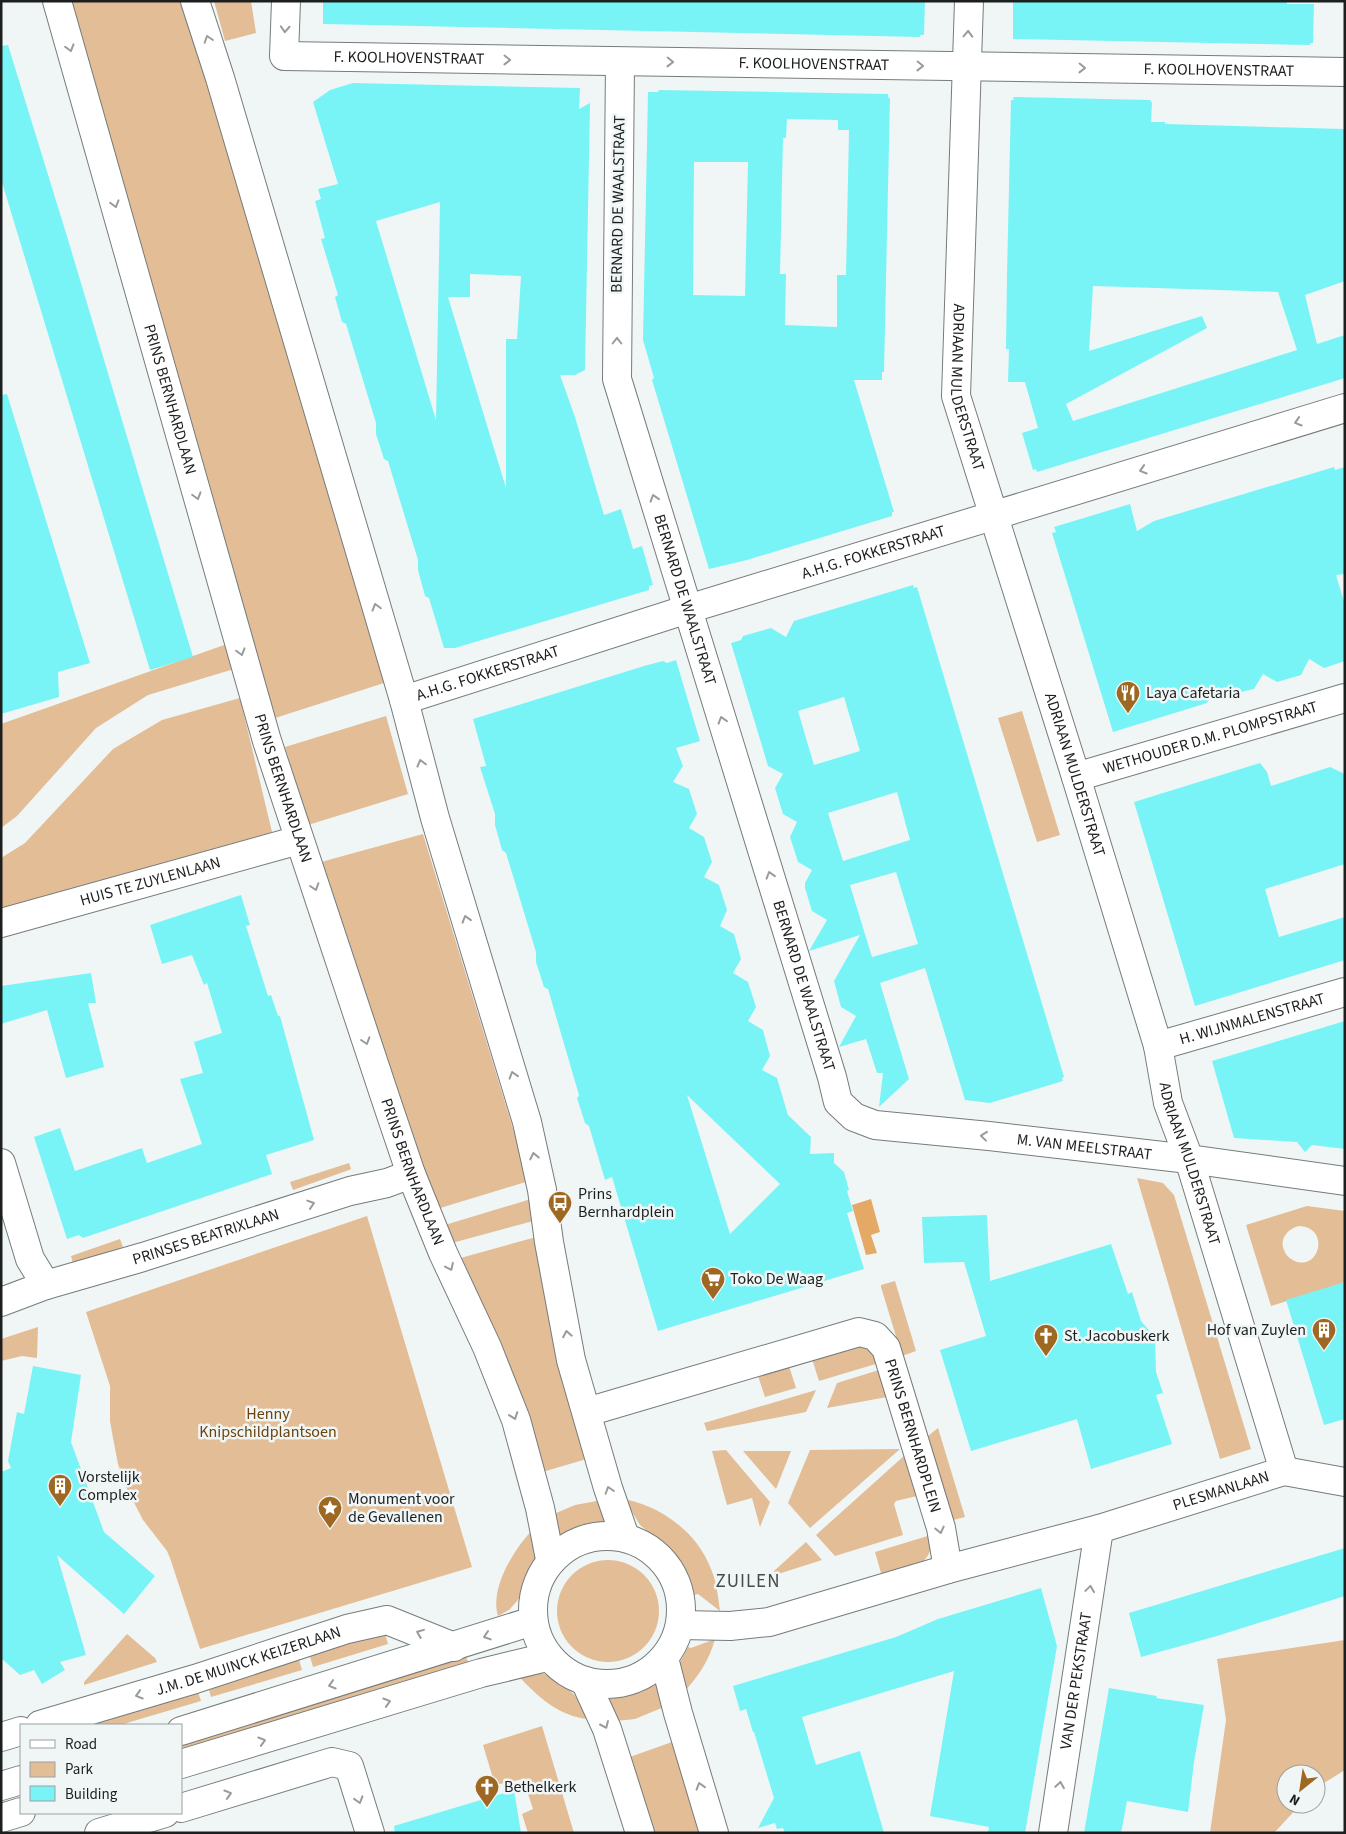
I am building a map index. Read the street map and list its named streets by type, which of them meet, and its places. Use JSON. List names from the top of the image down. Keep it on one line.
{"streets":{"street":["F. KOOLHOVENSTRAAT","BERNARD DE WAALSTRAAT","ADRIAAN MULDERSTRAAT","PRINS BERNHARDLAAN","A.H.G. FOKKERSTRAAT","WETHOUDER D.M. PLOMPSTRAAT","HUIS TE ZUYLENLAAN","H. WIJNMALENSTRAAT","M. VAN MEELSTRAAT","PRINSES BEATRIXLAAN","PRINS BERNHARDPLEIN","PLESMANLAAN","J.M. DE MUINCK KEIZERLAAN","VAN DER PEKSTRAAT"]},"crossings":[["F. KOOLHOVENSTRAAT","BERNARD DE WAALSTRAAT"],["F. KOOLHOVENSTRAAT","ADRIAAN MULDERSTRAAT"],["BERNARD DE WAALSTRAAT","A.H.G. FOKKERSTRAAT"],["BERNARD DE WAALSTRAAT","M. VAN MEELSTRAAT"],["ADRIAAN MULDERSTRAAT","A.H.G. FOKKERSTRAAT"],["ADRIAAN MULDERSTRAAT","WETHOUDER D.M. PLOMPSTRAAT"],["ADRIAAN MULDERSTRAAT","H. WIJNMALENSTRAAT"],["ADRIAAN MULDERSTRAAT","M. VAN MEELSTRAAT"],["ADRIAAN MULDERSTRAAT","PLESMANLAAN"],["PRINS BERNHARDLAAN","HUIS TE ZUYLENLAAN"],["PRINS BERNHARDLAAN","PRINSES BEATRIXLAAN"],["PLESMANLAAN","VAN DER PEKSTRAAT"]],"one_way":["F. KOOLHOVENSTRAAT","BERNARD DE WAALSTRAAT","A.H.G. FOKKERSTRAAT","M. VAN MEELSTRAAT","PRINSES BEATRIXLAAN","VAN DER PEKSTRAAT"],"districts":["ZUILEN"],"parks":["Henny Knipschildplantsoen"],"places":{"restaurant":["Laya Cafetaria"],"bus stop":["Prins Bernhardplein"],"supermarket":["Toko De Waag"],"building":["Hof van Zuylen","Vorstelijk Complex"],"church":["St. Jacobuskerk","Bethelkerk"],"place":["Monument voor de Gevallenen"]},"legend":["Road","Park","Building"],"north":"bottom left"}
